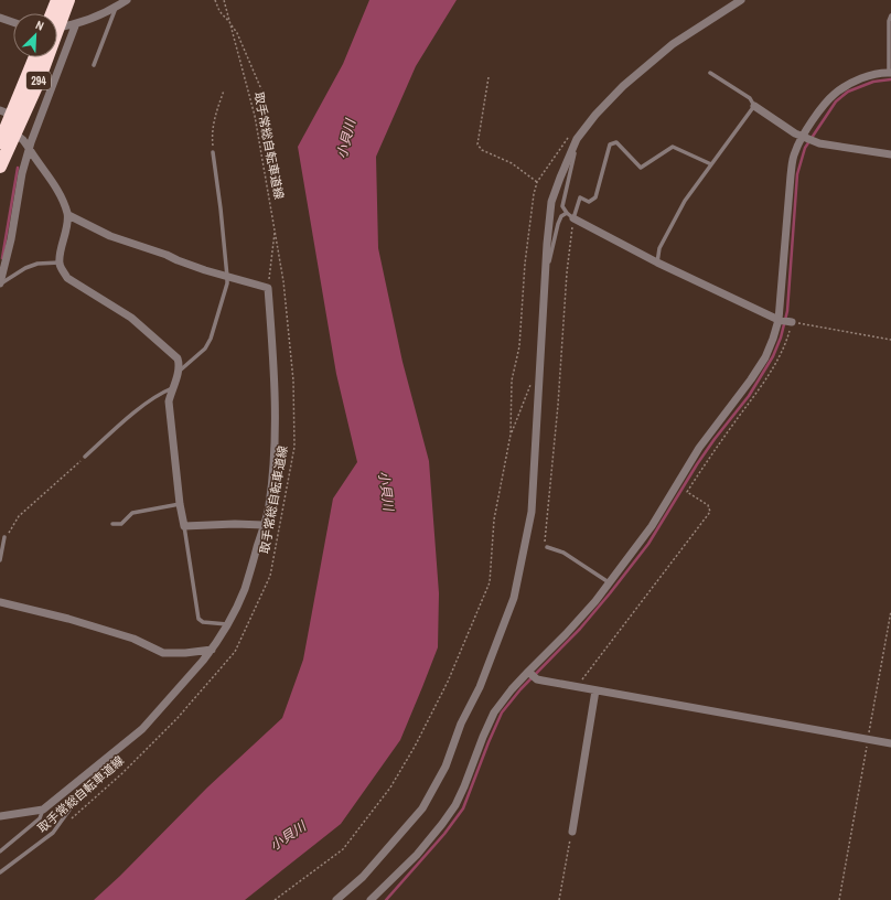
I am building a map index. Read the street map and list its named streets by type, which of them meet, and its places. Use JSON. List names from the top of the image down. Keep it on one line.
{"streets":{"highway":["294"],"lane":["取手常総自転車道線"]},"water":["小貝川"],"north":"top right"}
